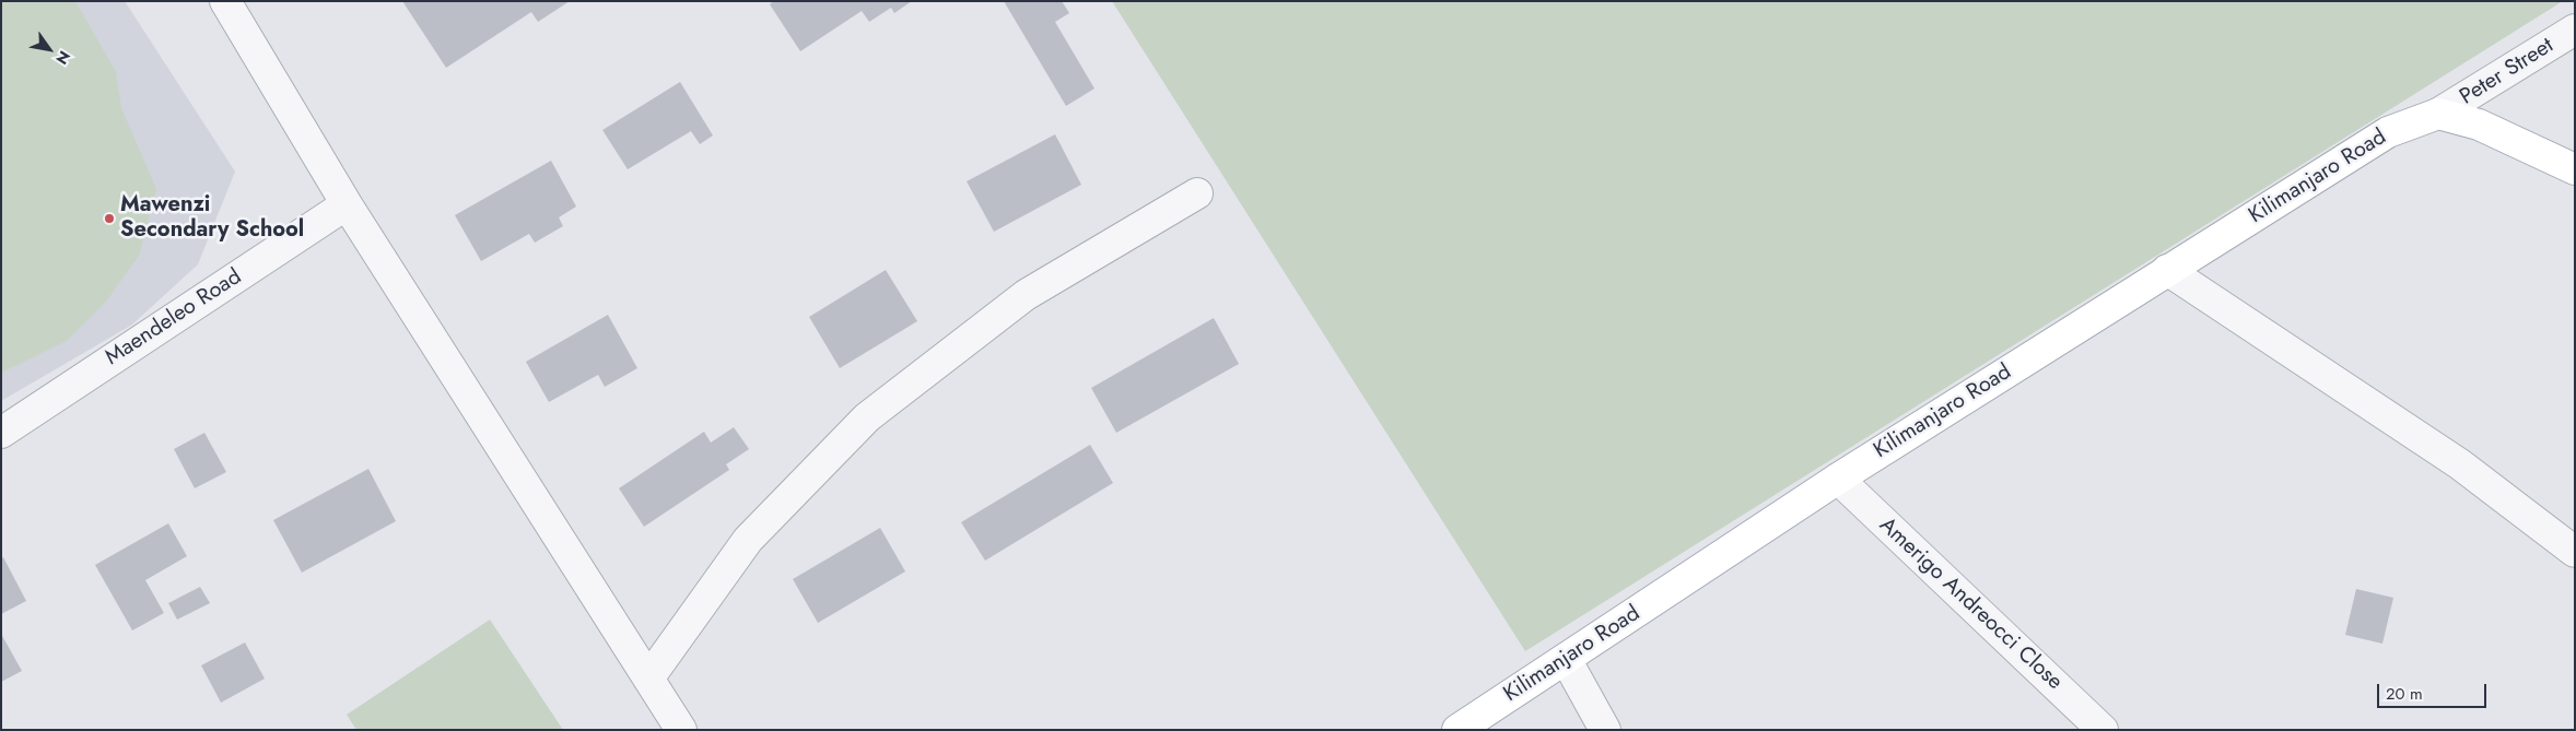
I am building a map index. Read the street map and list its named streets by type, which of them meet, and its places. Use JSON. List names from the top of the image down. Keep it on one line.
{"streets":{"main road":["Kilimanjaro Road"],"street":["Peter Street","Maendeleo Road","Amerigo Andreocci Close"]},"crossings":[["Peter Street","Kilimanjaro Road"],["Kilimanjaro Road","Amerigo Andreocci Close"]],"places":["Mawenzi Secondary School"],"scale_bar":"20 m","north":"bottom right"}
